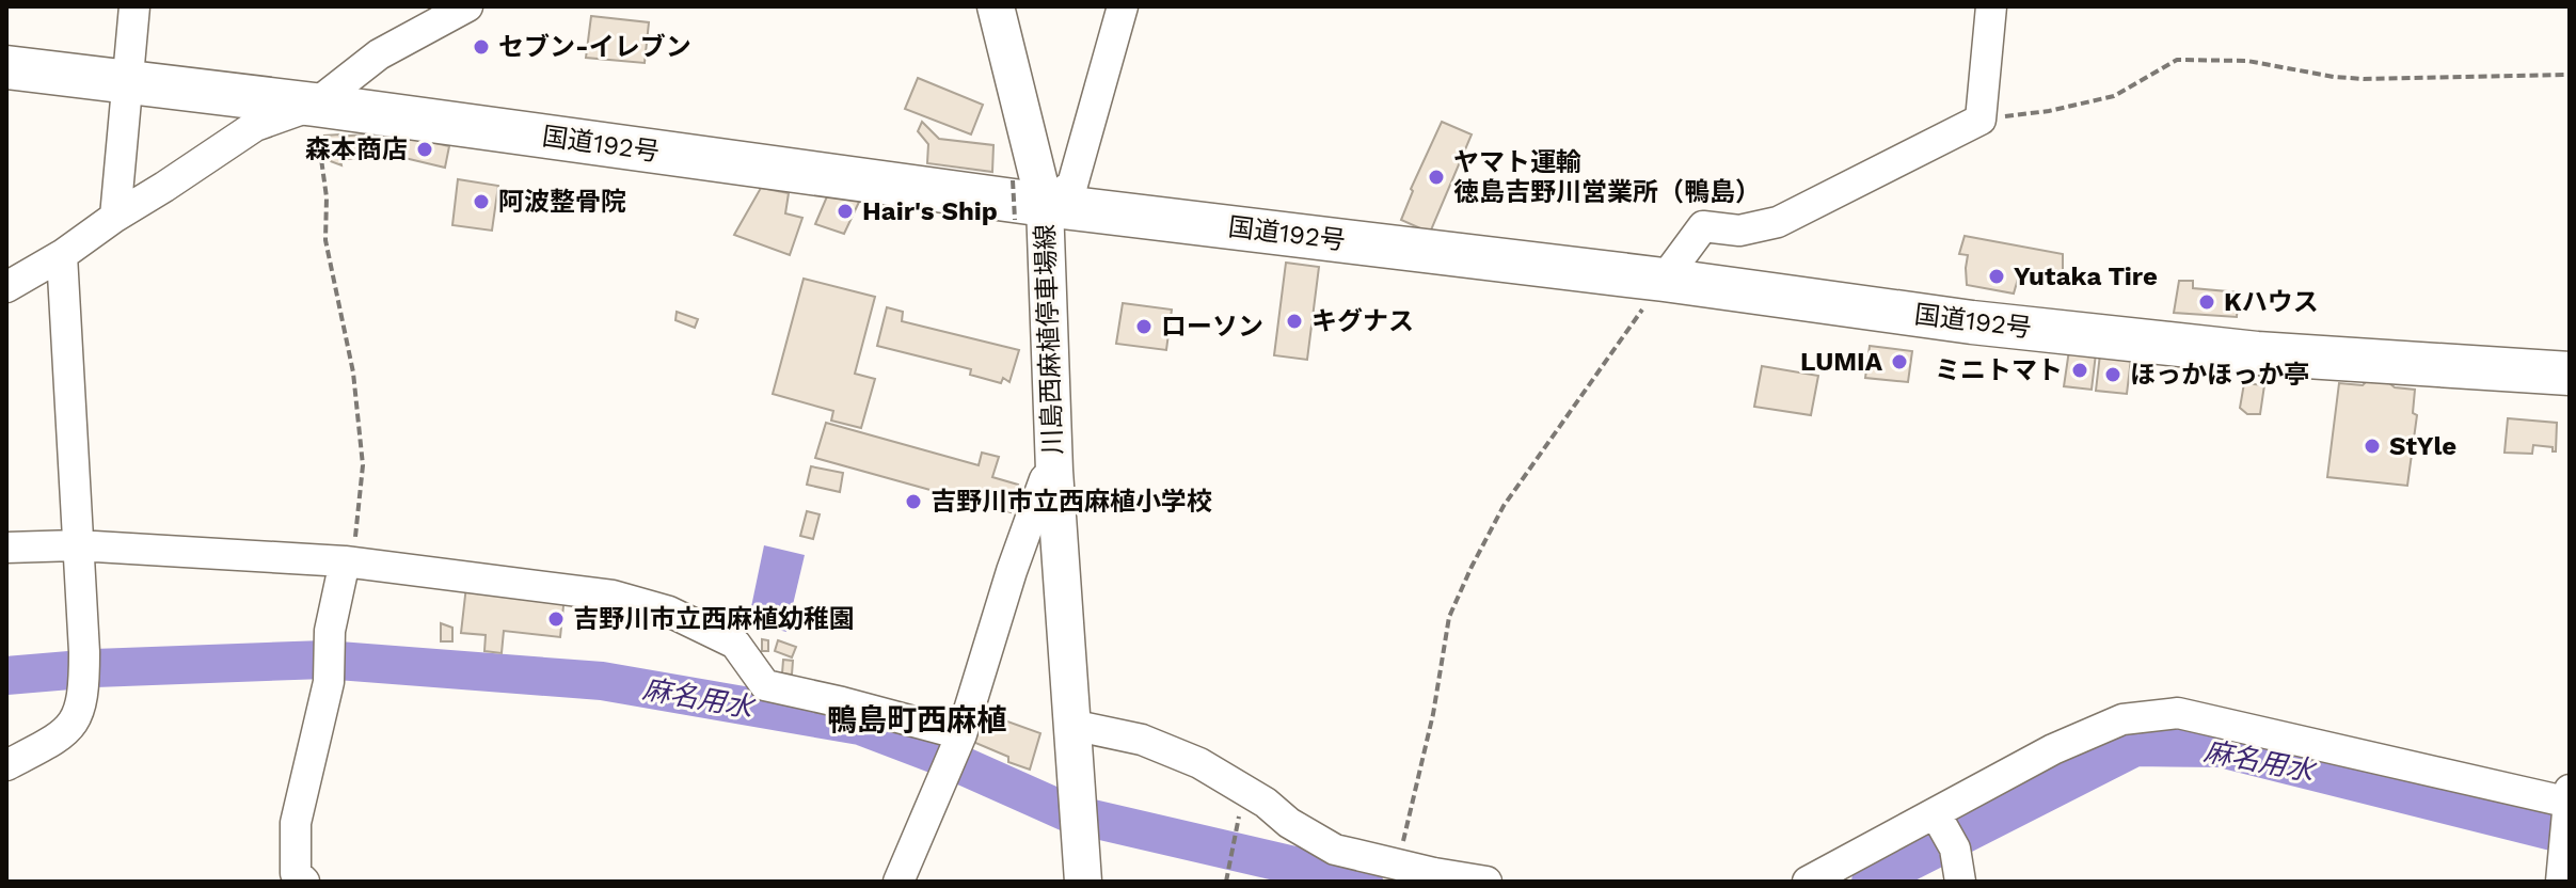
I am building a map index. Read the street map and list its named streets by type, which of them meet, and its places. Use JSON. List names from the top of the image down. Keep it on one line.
{"streets":{"highway":["国道192号"],"main road":["川島西麻植停車場線"]},"crossings":[["国道192号","川島西麻植停車場線"]],"districts":["鴨島町西麻植"],"water":["麻名用水"],"places":["セブン-イレブン","森本商店","ヤマト運輸 徳島吉野川営業所（鴨島）","阿波整骨院","Hair's Ship","Yutaka Tire","Kハウス","キグナス","ローソン","LUMIA","ミニトマト","ほっかほっか亭","StYle","吉野川市立西麻植小学校","吉野川市立西麻植幼稚園"]}
